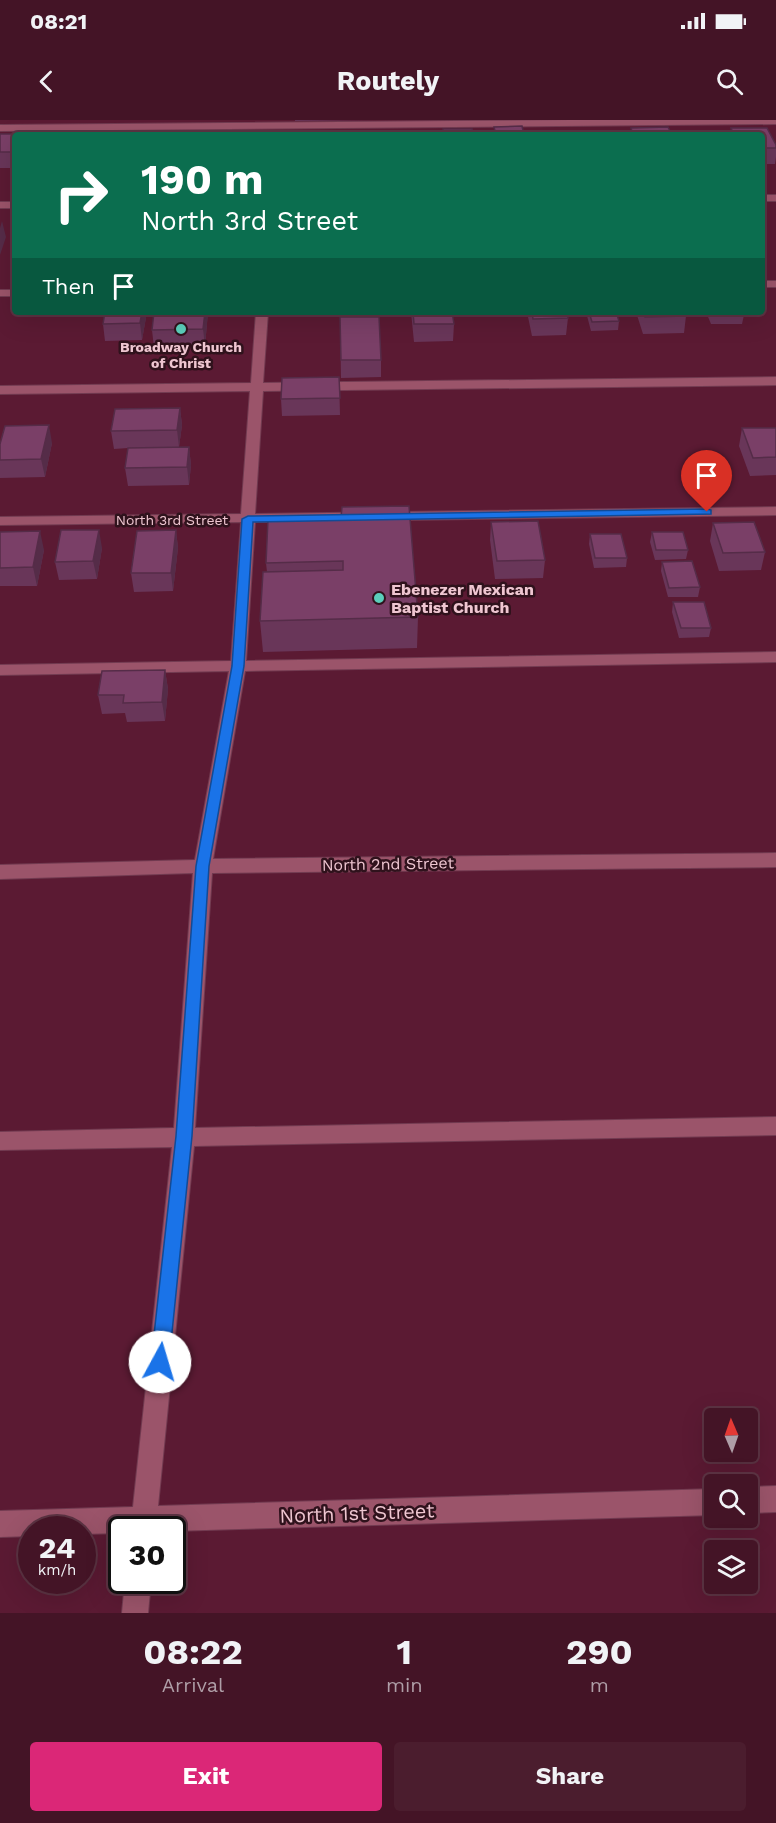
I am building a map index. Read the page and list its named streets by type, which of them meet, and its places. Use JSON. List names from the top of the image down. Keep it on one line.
{"streets":{"street":["North 3rd Street","North 2nd Street","North 1st Street"]},"places":["Broadway Church of Christ","Ebenezer Mexican Baptist Church"],"north":"top","page":{"status":"08:21","header":"Routely","turn":["190 m","North 3rd Street"],"then":"Then","speed":"24 km/h","limit":"30","eta":["08:22","Arrival","1","min","290","m"],"buttons":["Exit","Share"]}}
